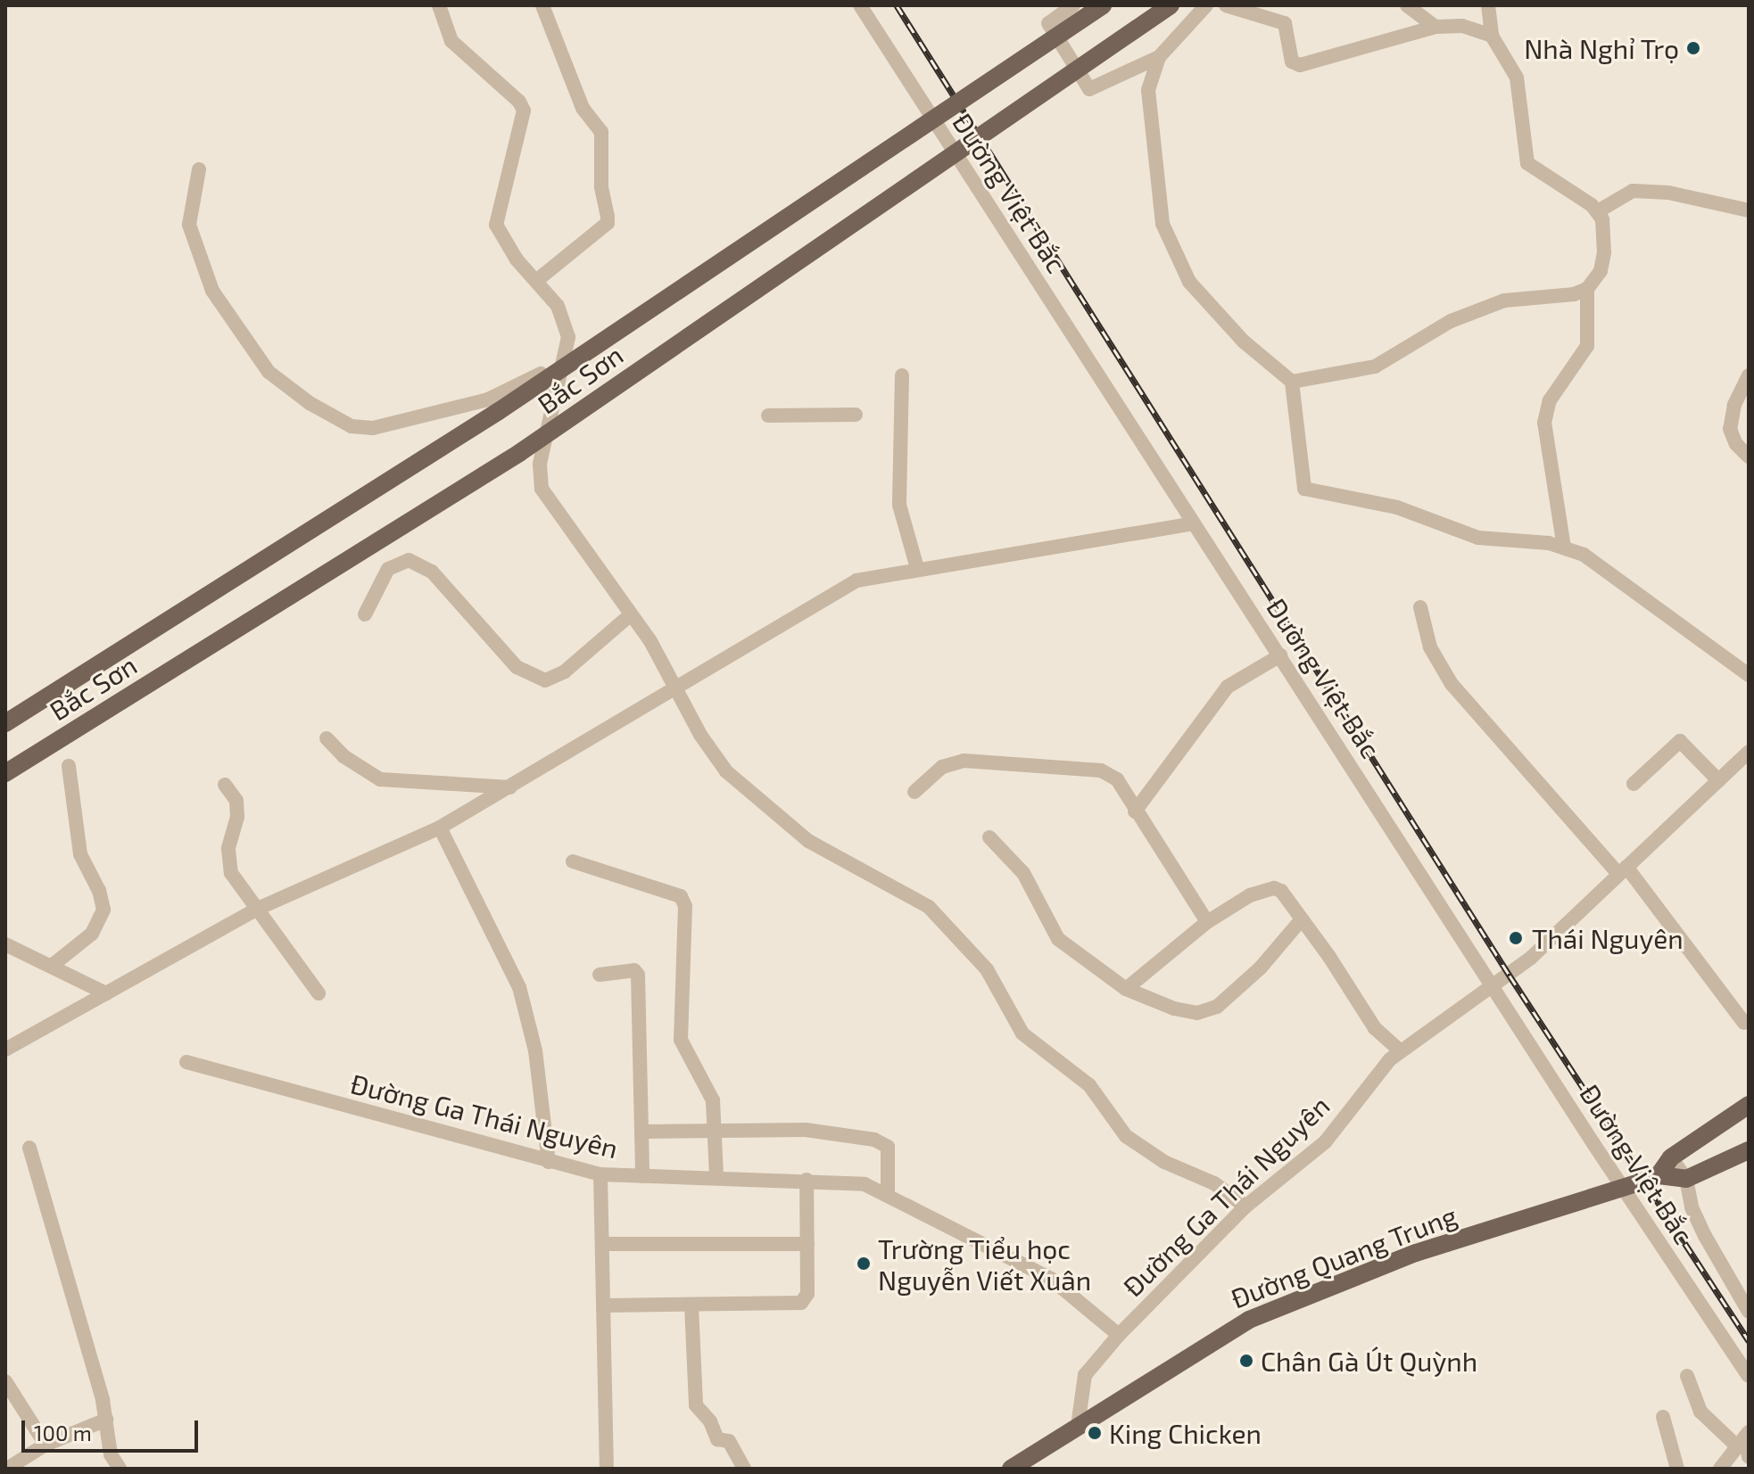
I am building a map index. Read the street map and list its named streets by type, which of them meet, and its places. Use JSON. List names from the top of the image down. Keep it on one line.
{"streets":{"main road":["Bắc Sơn","Đường Quang Trung"],"street":["Đường Việt Bắc","Đường Ga Thái Nguyên"]},"crossings":[["Đường Việt Bắc","Đường Ga Thái Nguyên"],["Đường Việt Bắc","Đường Quang Trung"],["Đường Ga Thái Nguyên","Đường Quang Trung"]],"places":["Nhà Nghỉ Trọ","Thái Nguyên","Trường Tiểu học Nguyễn Viết Xuân","Chân Gà Út Quỳnh","King Chicken"],"scale_bar":"100 m"}
